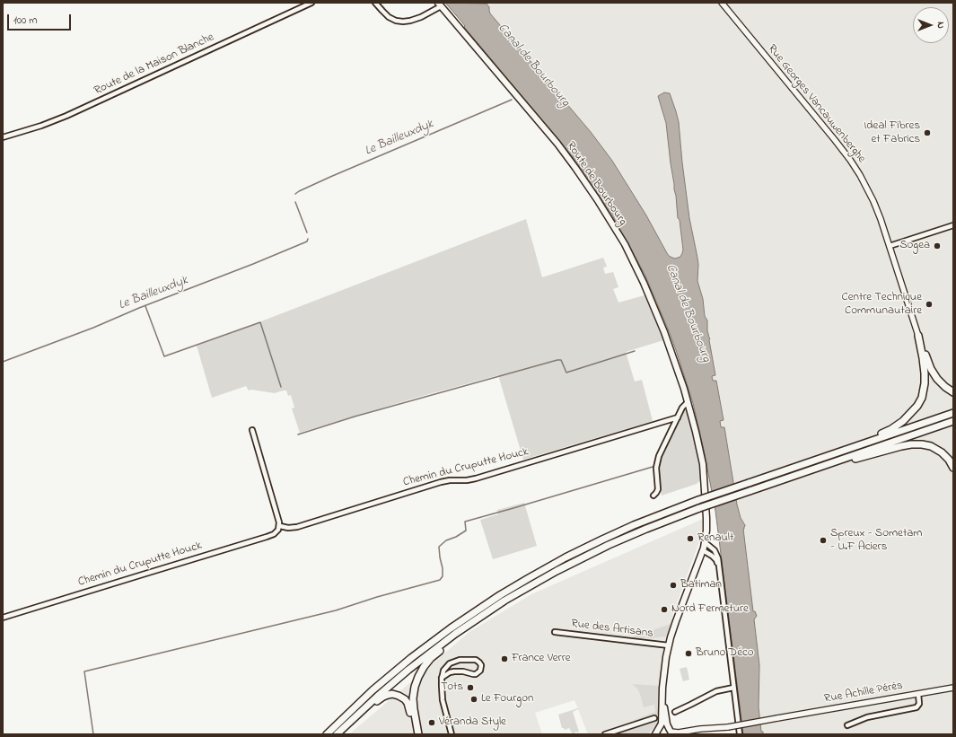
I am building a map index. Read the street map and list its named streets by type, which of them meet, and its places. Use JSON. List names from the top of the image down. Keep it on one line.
{"streets":{"main road":["Route de Bourbourg"],"street":["Route de la Maison Blanche","Rue Georges Vancauwenberghe","Chemin du Cruputte Houck","Rue des Artisans","Rue Achille Pérès"]},"crossings":[["Route de Bourbourg","Rue des Artisans"]],"water":["Canal de Bourbourg","Le Bailleuxdyk"],"places":["Ideal Fibres et Fabrics","Sogea","Centre Technique Communautaire","Renault","Spreux - Sometam - U.F Aciers","Batiman","Nord Fermeture","Bruno Déco","France Verre","Tots","Le Fourgon","Véranda Style"],"scale_bar":"100 m","north":"right"}
